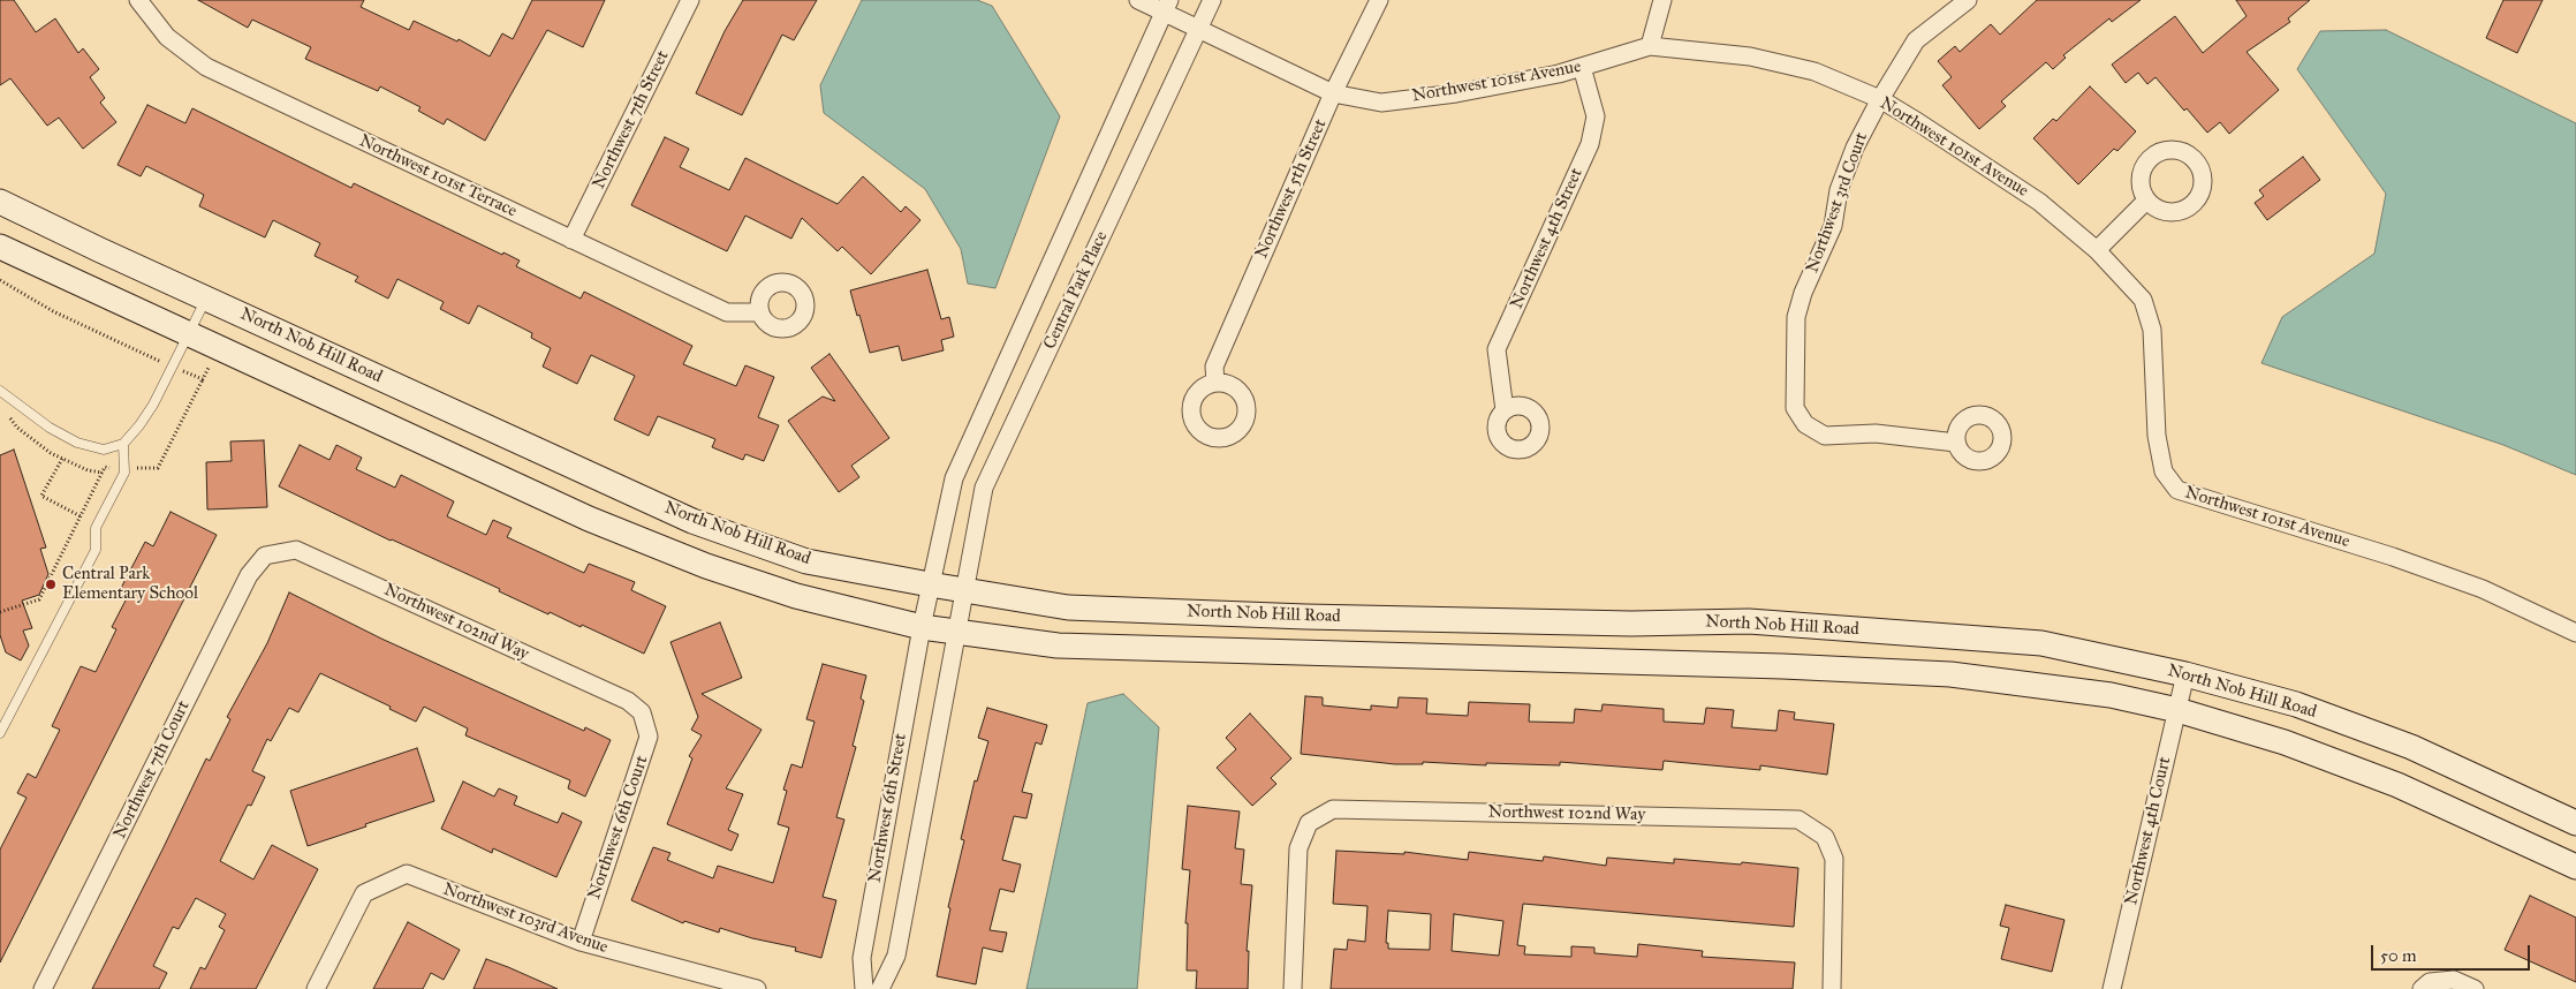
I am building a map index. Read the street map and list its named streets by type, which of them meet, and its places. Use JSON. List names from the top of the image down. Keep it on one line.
{"streets":{"main road":["North Nob Hill Road"],"street":["Northwest 101st Avenue","Northwest 7th Street","Northwest 101st Terrace","Northwest 5th Street","Northwest 3rd Court","Northwest 4th Street","Central Park Place","Northwest 102nd Way","Northwest 7th Court","Northwest 6th Street","Northwest 6th Court","Northwest 4th Court","Northwest 103rd Avenue"]},"crossings":[["Northwest 101st Avenue","Northwest 5th Street"],["Northwest 101st Avenue","Northwest 3rd Court"],["Northwest 101st Avenue","Northwest 4th Street"],["Northwest 101st Avenue","Central Park Place"],["Northwest 7th Street","Northwest 101st Terrace"],["Central Park Place","North Nob Hill Road"],["Central Park Place","Northwest 6th Street"],["North Nob Hill Road","Northwest 6th Street"],["North Nob Hill Road","Northwest 4th Court"],["Northwest 102nd Way","Northwest 7th Court"],["Northwest 102nd Way","Northwest 6th Court"],["Northwest 6th Court","Northwest 103rd Avenue"]],"places":["Central Park Elementary School"],"scale_bar":"50 m"}
